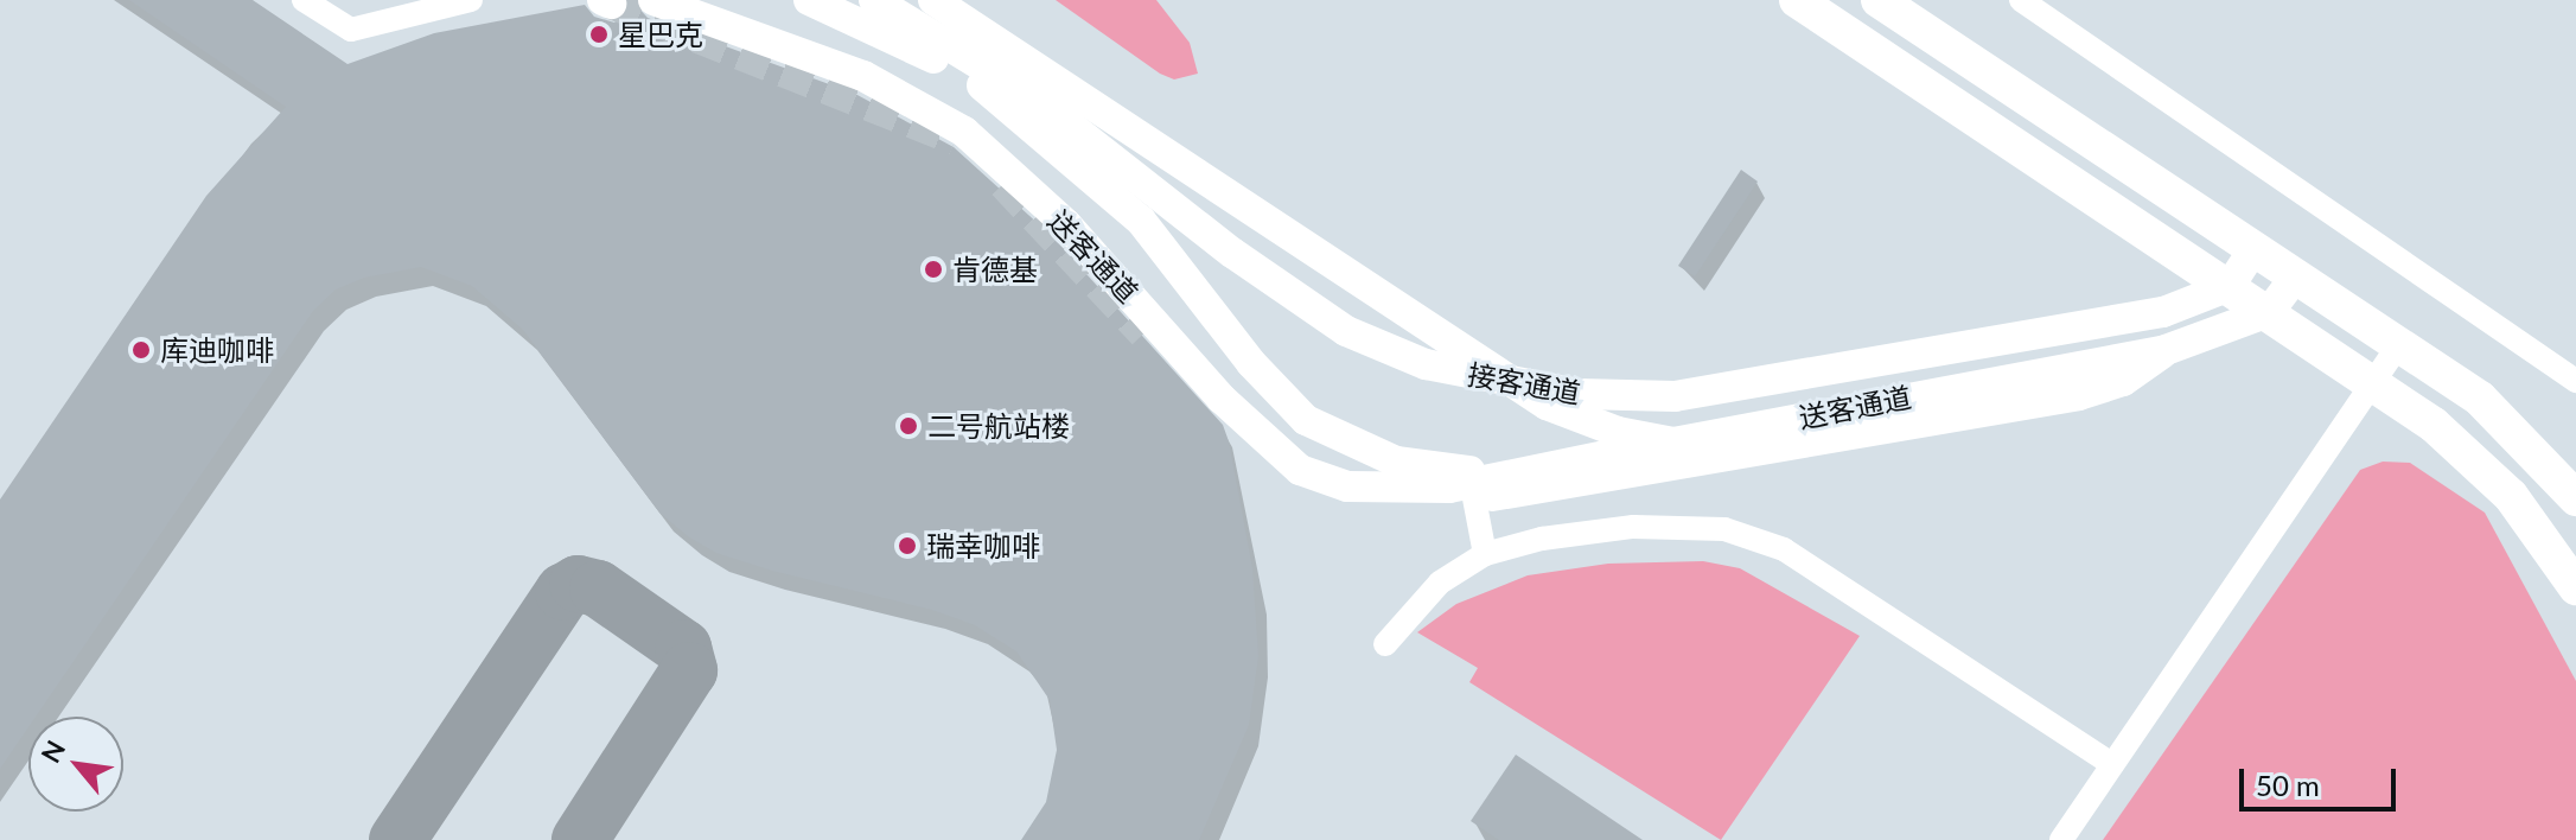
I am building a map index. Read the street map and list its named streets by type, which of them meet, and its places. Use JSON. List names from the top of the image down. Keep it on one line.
{"streets":{"main road":["送客通道","接客通道"]},"places":["星巴克","肯德基","库迪咖啡","二号航站楼","瑞幸咖啡"],"scale_bar":"50 m","north":"top left"}
